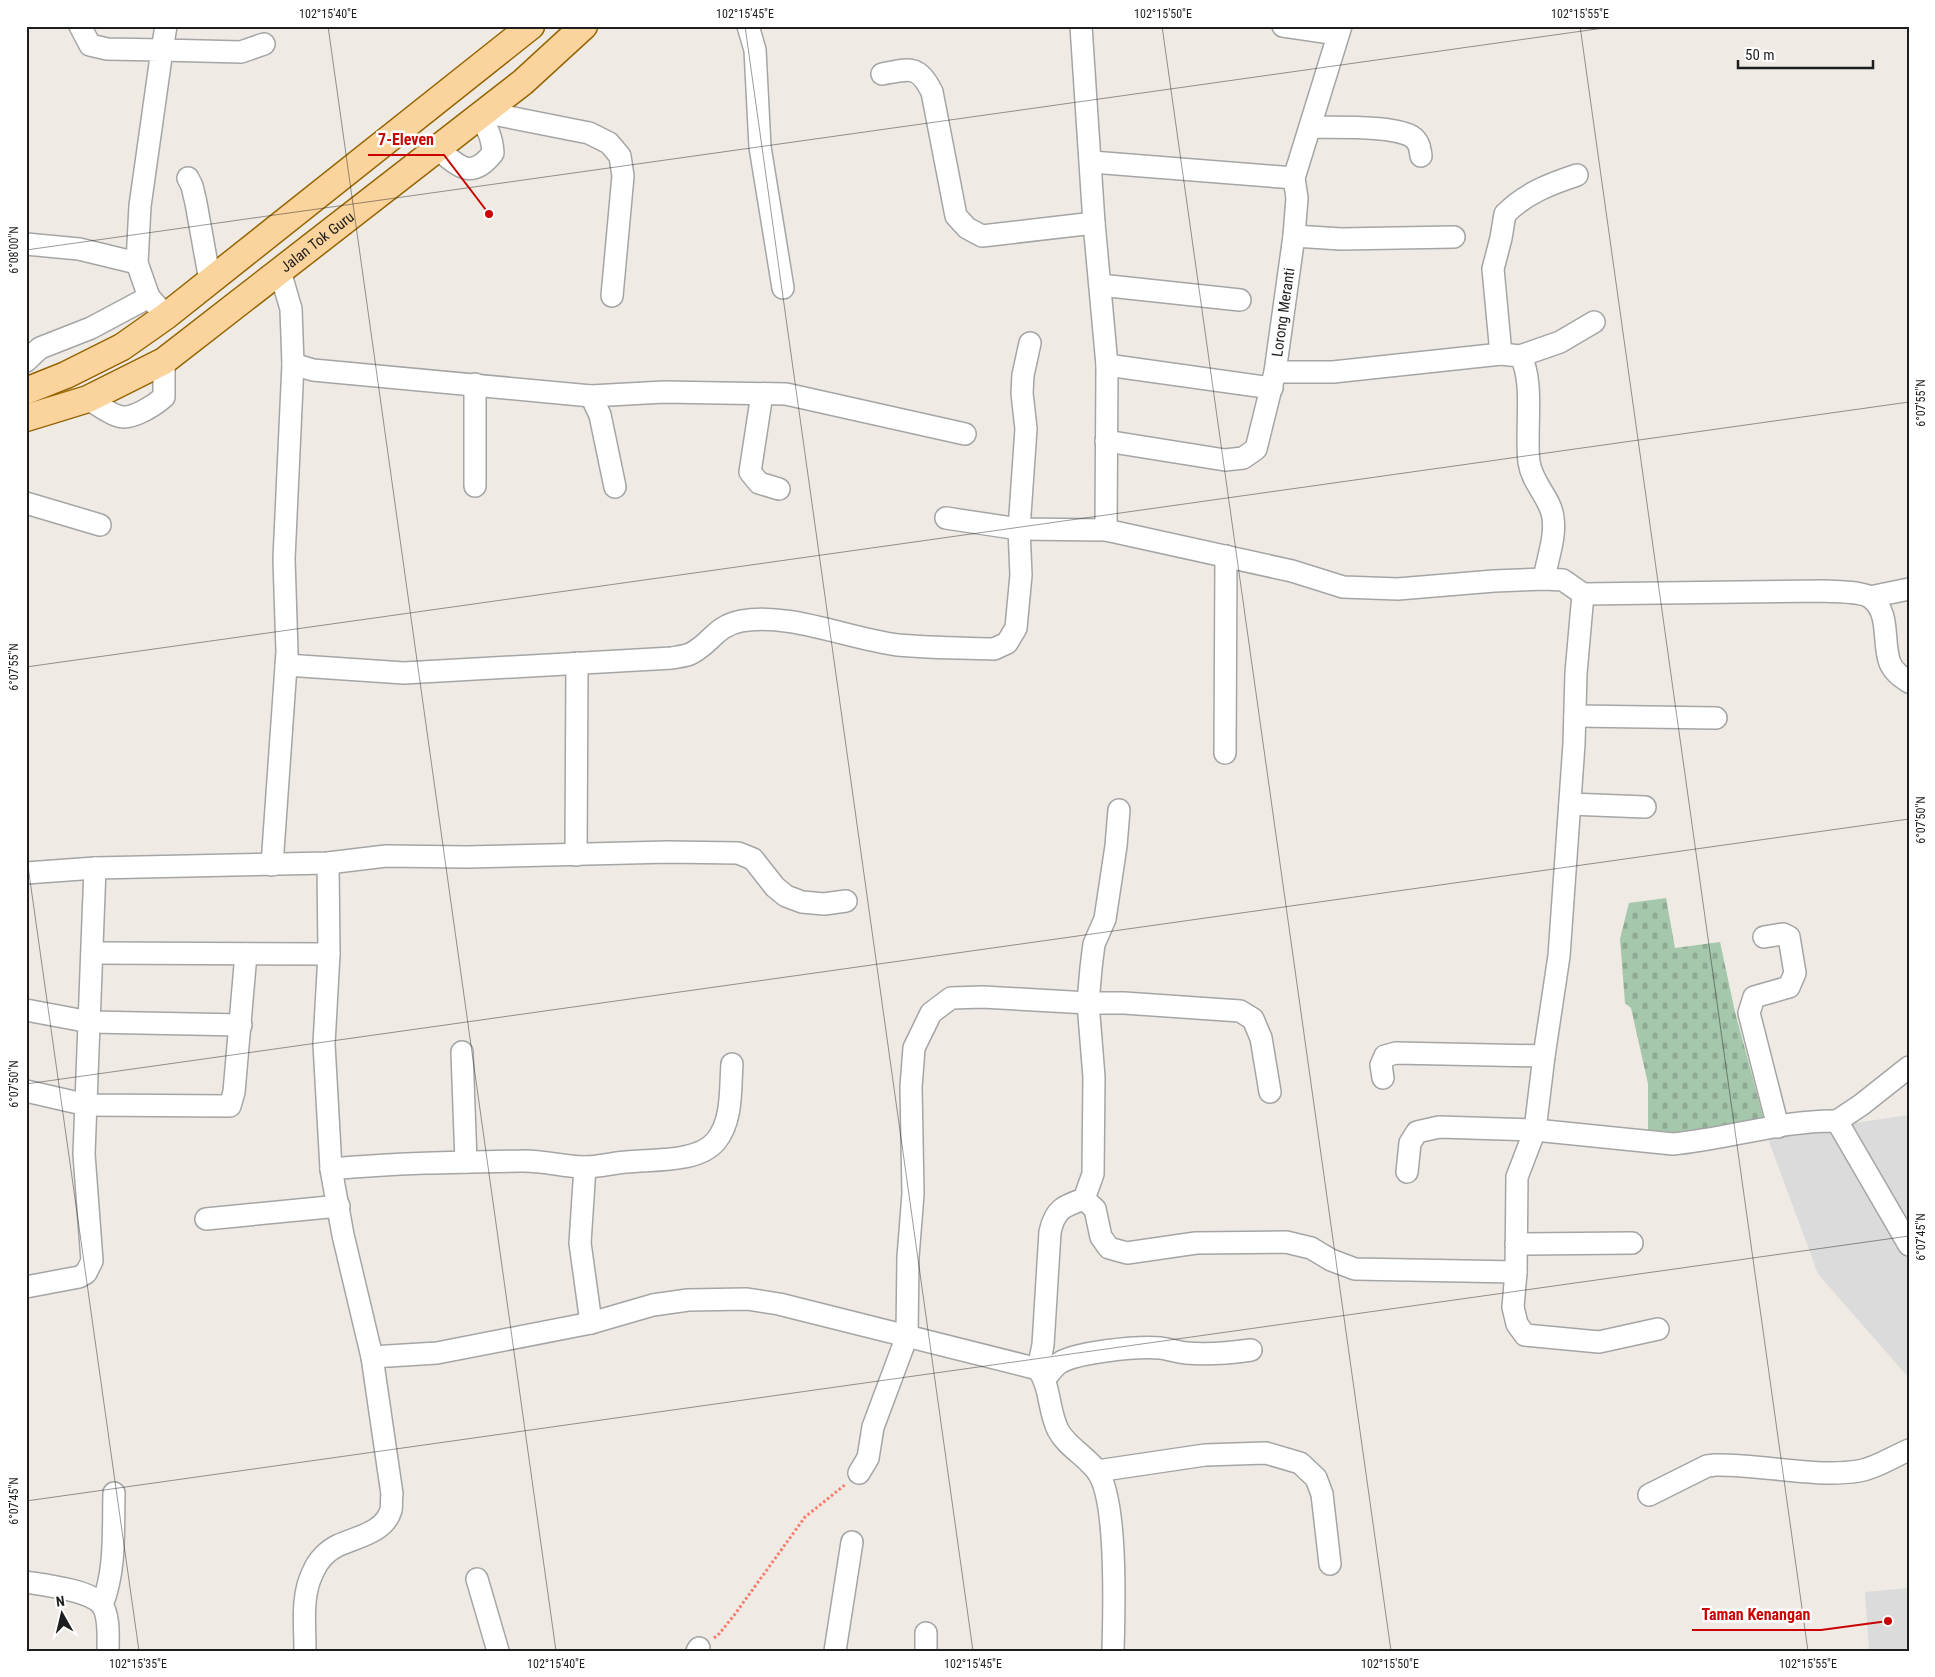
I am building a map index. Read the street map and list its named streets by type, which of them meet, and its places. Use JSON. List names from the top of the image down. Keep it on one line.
{"streets":{"main road":["Jalan Tok Guru"],"street":["Lorong Meranti"]},"places":["7-Eleven","Taman Kenangan"],"scale_bar":"50 m","north":"top","coordinates":["102°15'40\"E","102°15'45\"E","102°15'50\"E","102°15'55\"E","6°08'00\"N","6°07'55\"N","6°07'50\"N","6°07'45\"N","102°15'35\"E"]}
